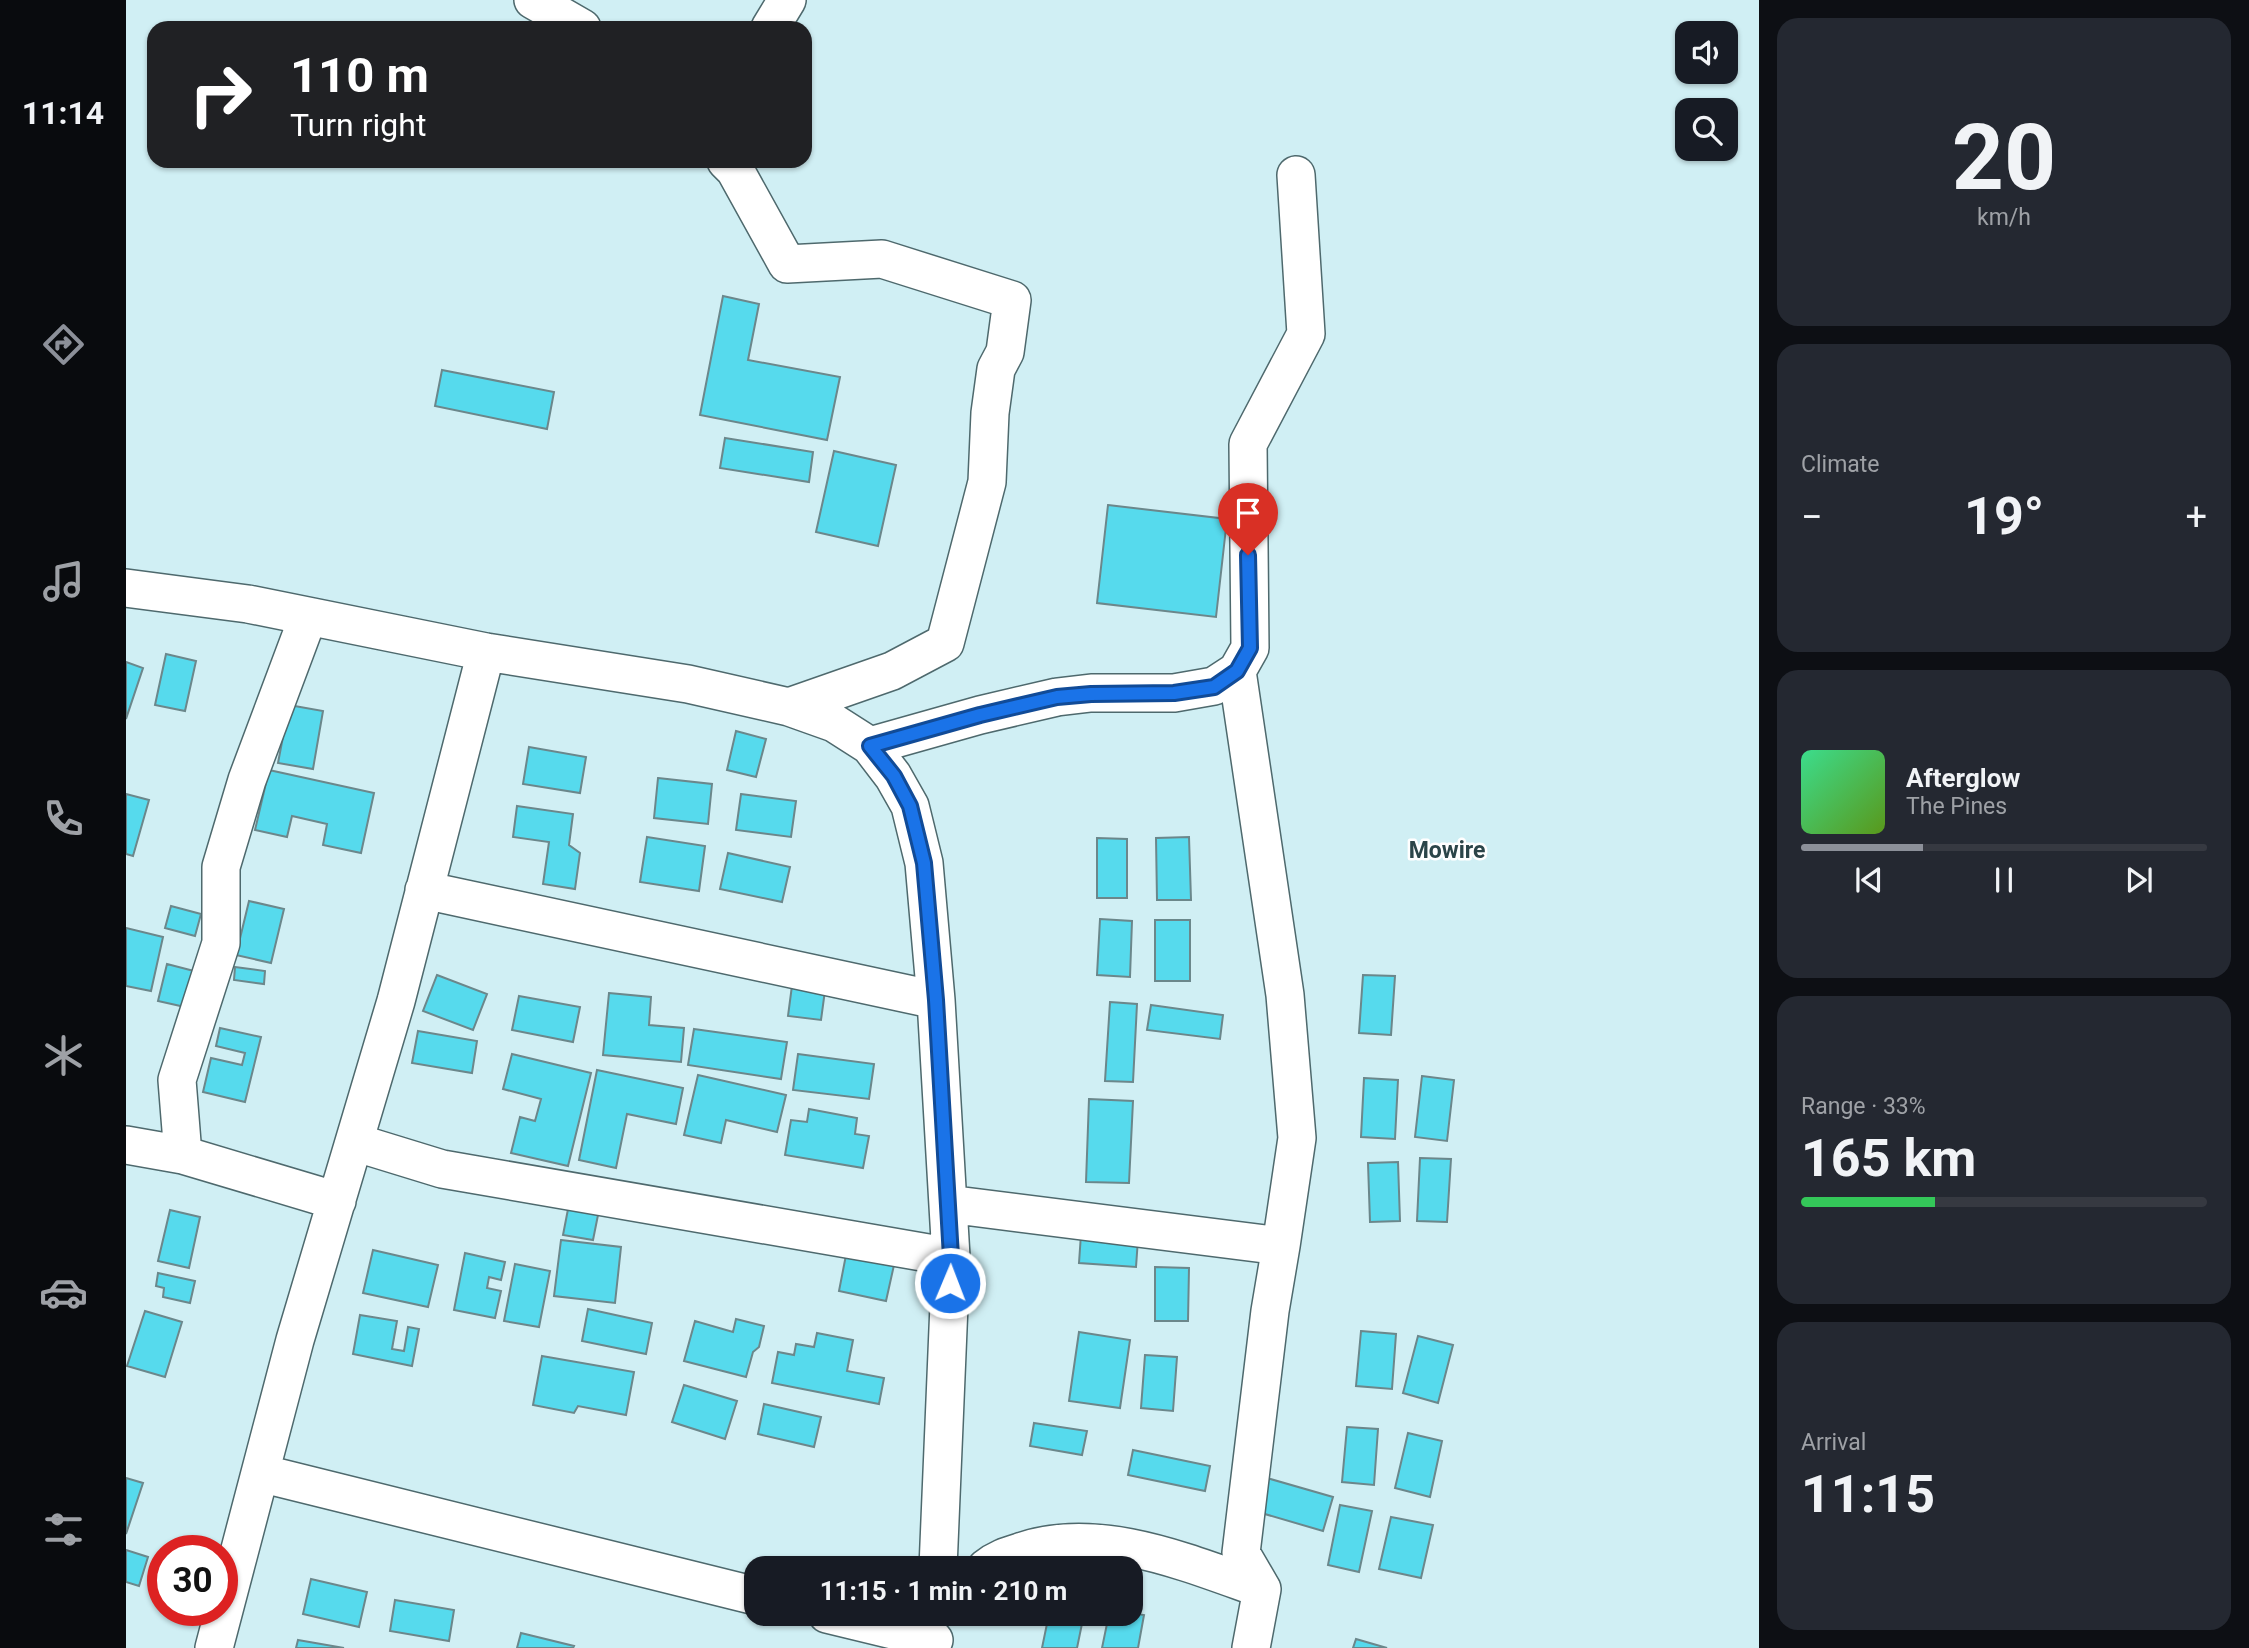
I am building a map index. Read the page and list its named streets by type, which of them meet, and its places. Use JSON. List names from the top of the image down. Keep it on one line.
{"districts":["Mowire"],"page":{"tabs":"11:14","tile":[["20","km/h"],"Climate",["Range · 33%","165 km"],["Arrival","11:15"]],"turn":["110 m","Turn right"],"heat":["−","19°","+"],"song":["Afterglow","The Pines"],"limit":"30","trip":"11:15 · 1 min · 210 m"}}
